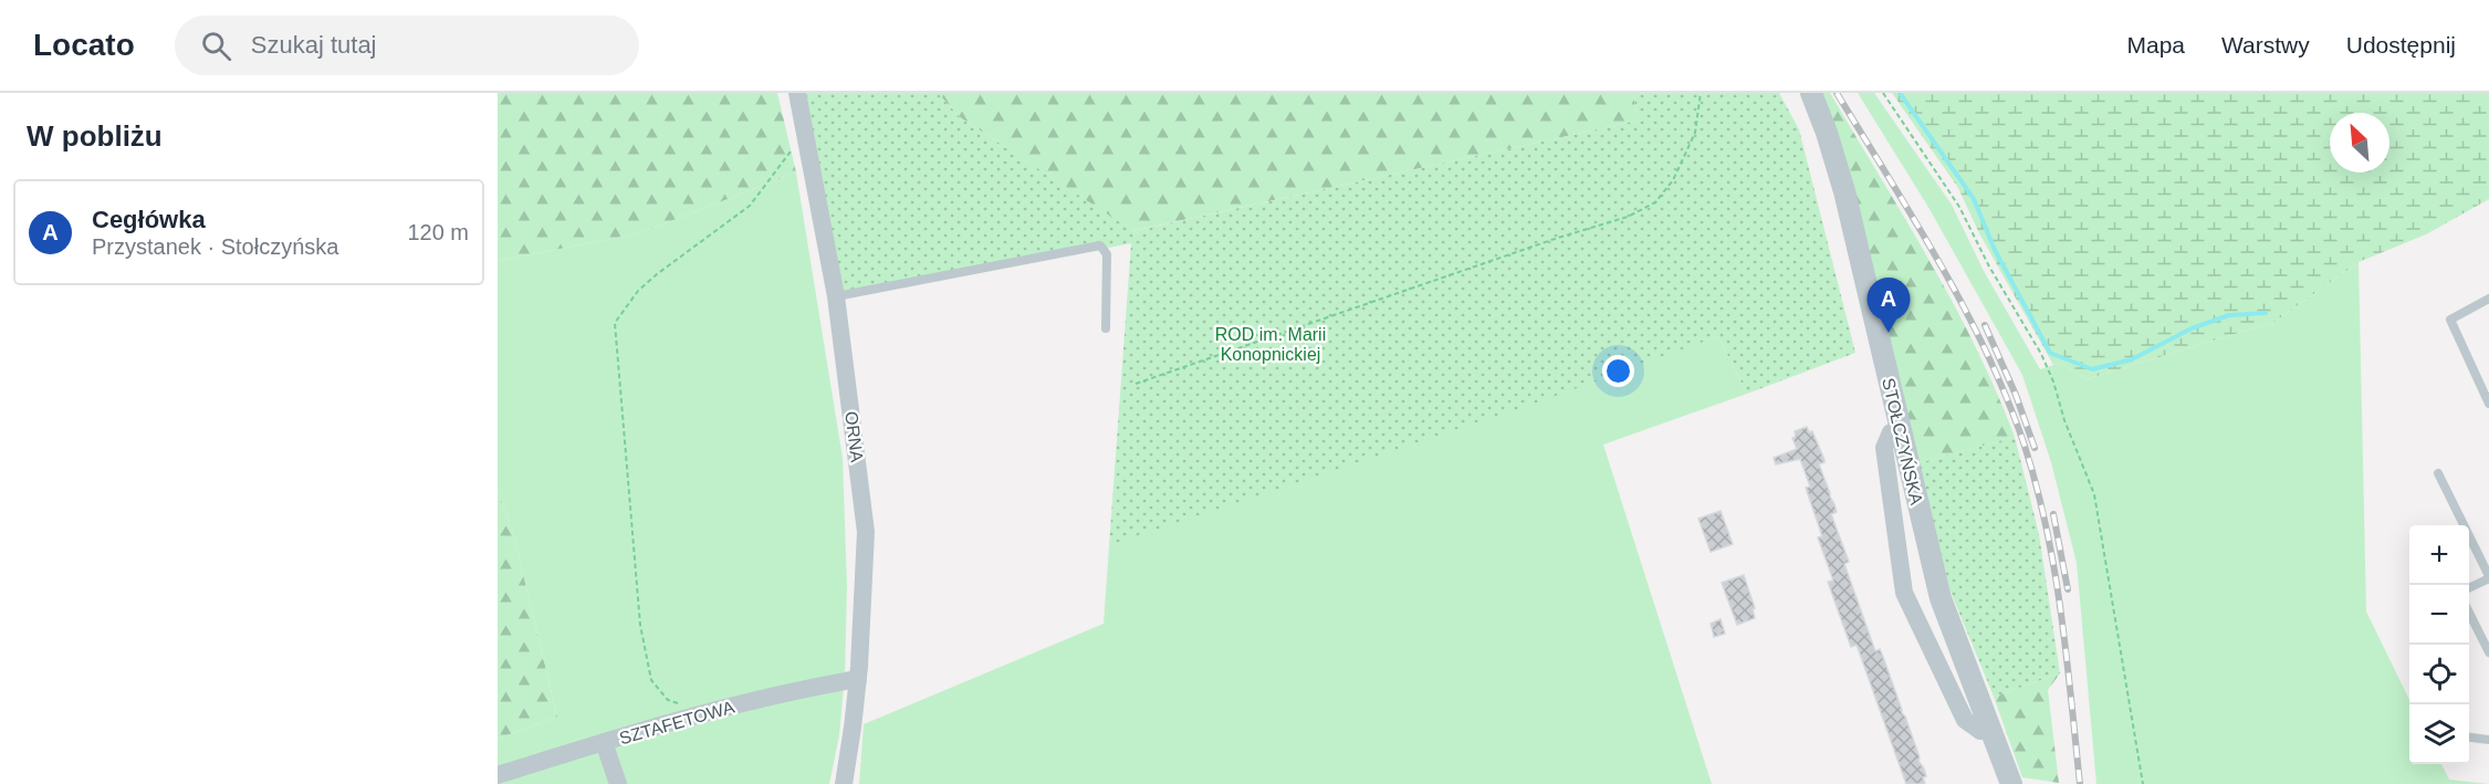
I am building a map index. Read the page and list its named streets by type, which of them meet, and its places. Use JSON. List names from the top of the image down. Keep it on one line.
{"streets":{"street":["ORNA","STOŁCZYŃSKA","SZTAFETOWA"]},"crossings":[["ORNA","SZTAFETOWA"]],"parks":["ROD im. Marii Konopnickiej"],"north":"top left","page":{"header":"Locato","search":"Szukaj tutaj","nav":["Mapa","Warstwy","Udostępnij"],"heading":"W pobliżu","list":[{"mark":"A","name":"Cegłówka","note":"Przystanek · Stołczyńska","value":"120 m"}],"pins":"A","map_buttons":["+","−"]}}
